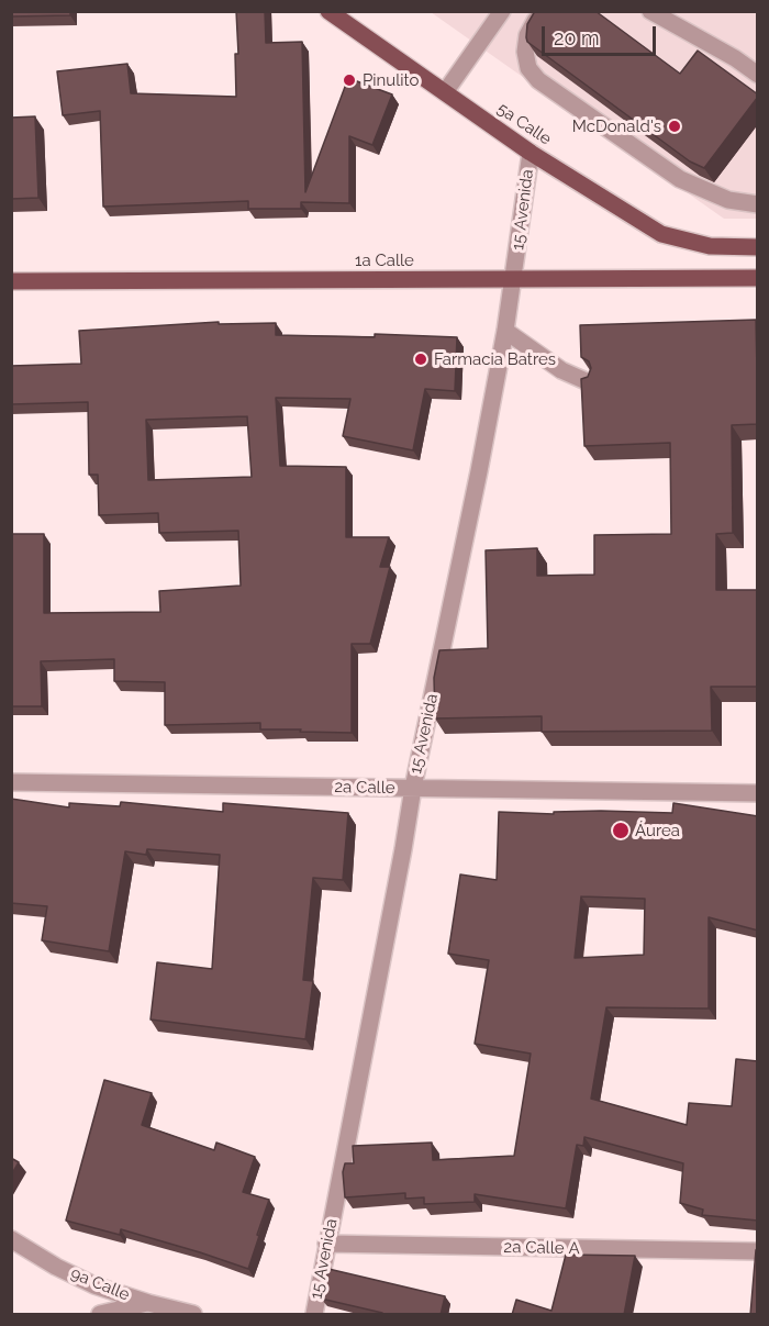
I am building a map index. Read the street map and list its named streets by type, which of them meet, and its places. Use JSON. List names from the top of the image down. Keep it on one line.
{"streets":{"main road":["5a Calle","1a Calle"],"street":["15 Avenida","2a Calle","2a Calle A","9a Calle"]},"crossings":[["5a Calle","15 Avenida"],["15 Avenida","1a Calle"],["15 Avenida","2a Calle"],["15 Avenida","2a Calle A"]],"places":["Pinulito","McDonald's","Farmacia Batres","Áurea"],"scale_bar":"20 m"}
